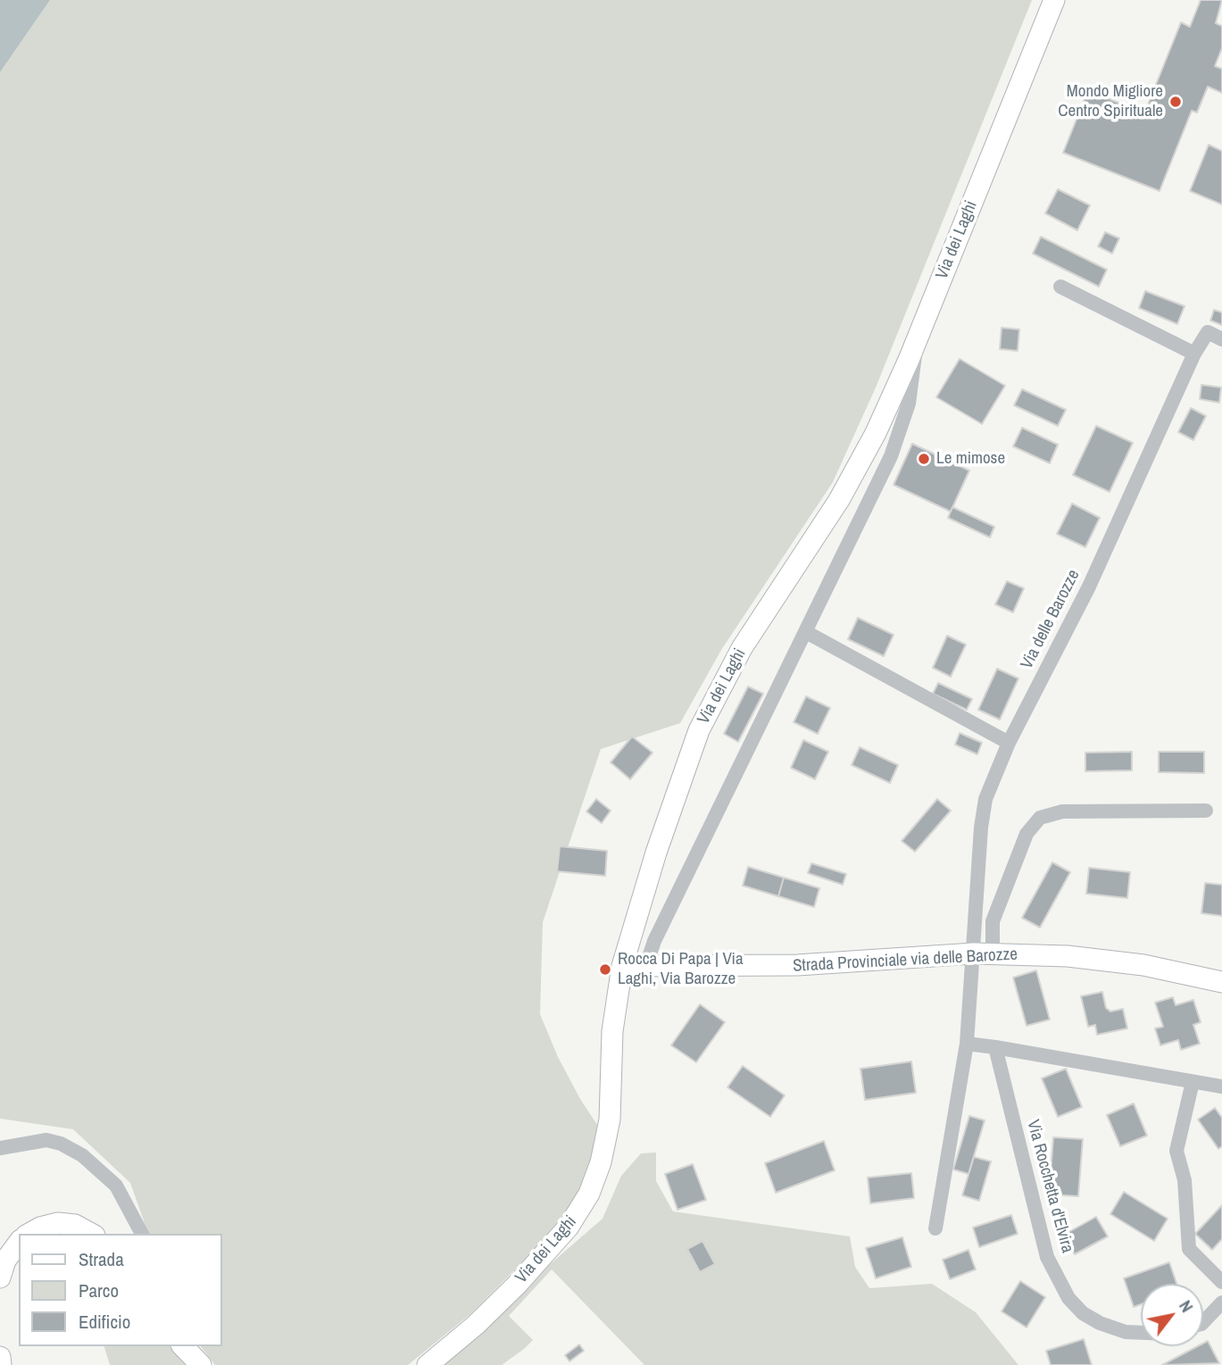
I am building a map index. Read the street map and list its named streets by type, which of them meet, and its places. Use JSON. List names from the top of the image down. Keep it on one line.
{"streets":{"main road":["Via dei Laghi","Strada Provinciale via delle Barozze"],"street":["Via delle Barozze","Via Rocchetta d'Elvira"]},"crossings":[["Via dei Laghi","Strada Provinciale via delle Barozze"],["Via delle Barozze","Strada Provinciale via delle Barozze"]],"places":["Mondo Migliore Centro Spirituale","Le mimose","Rocca Di Papa | Via Laghi, Via Barozze"],"legend":["Strada","Parco","Edificio"],"north":"top right"}
